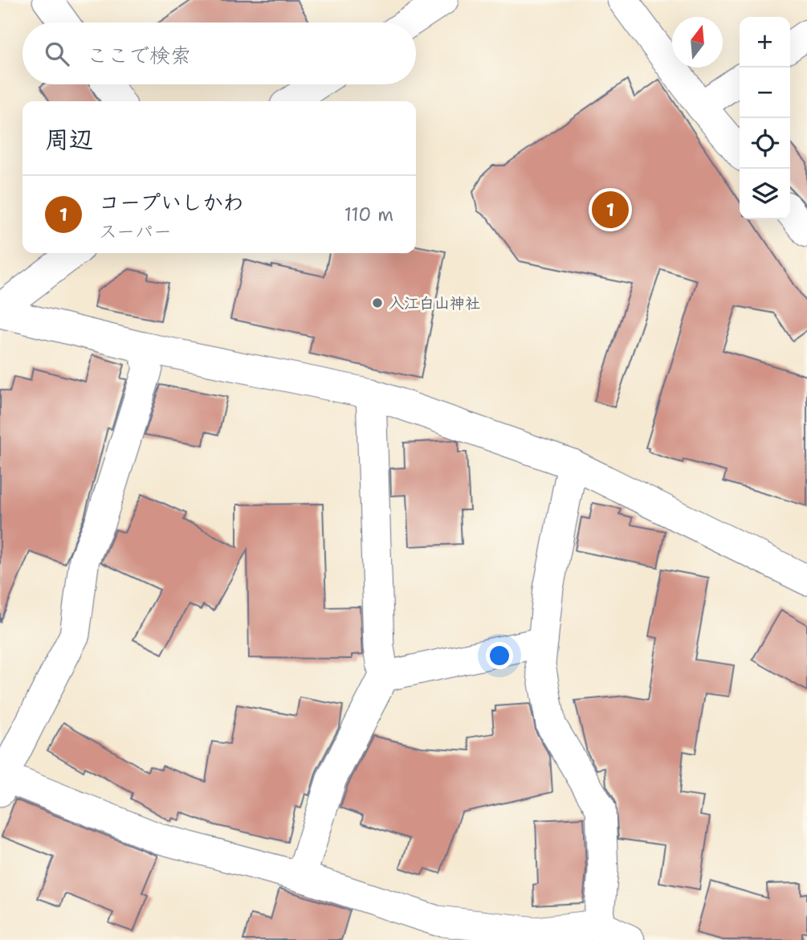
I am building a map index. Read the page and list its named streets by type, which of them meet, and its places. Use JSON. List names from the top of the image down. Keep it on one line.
{"places":["入江白山神社"],"north":"top","page":{"map_buttons":["+","−"],"search":"ここで検索","heading":"周辺","list":[{"mark":"1","name":"コープいしかわ","note":"スーパー","value":"110 m"}],"pins":"1"}}
